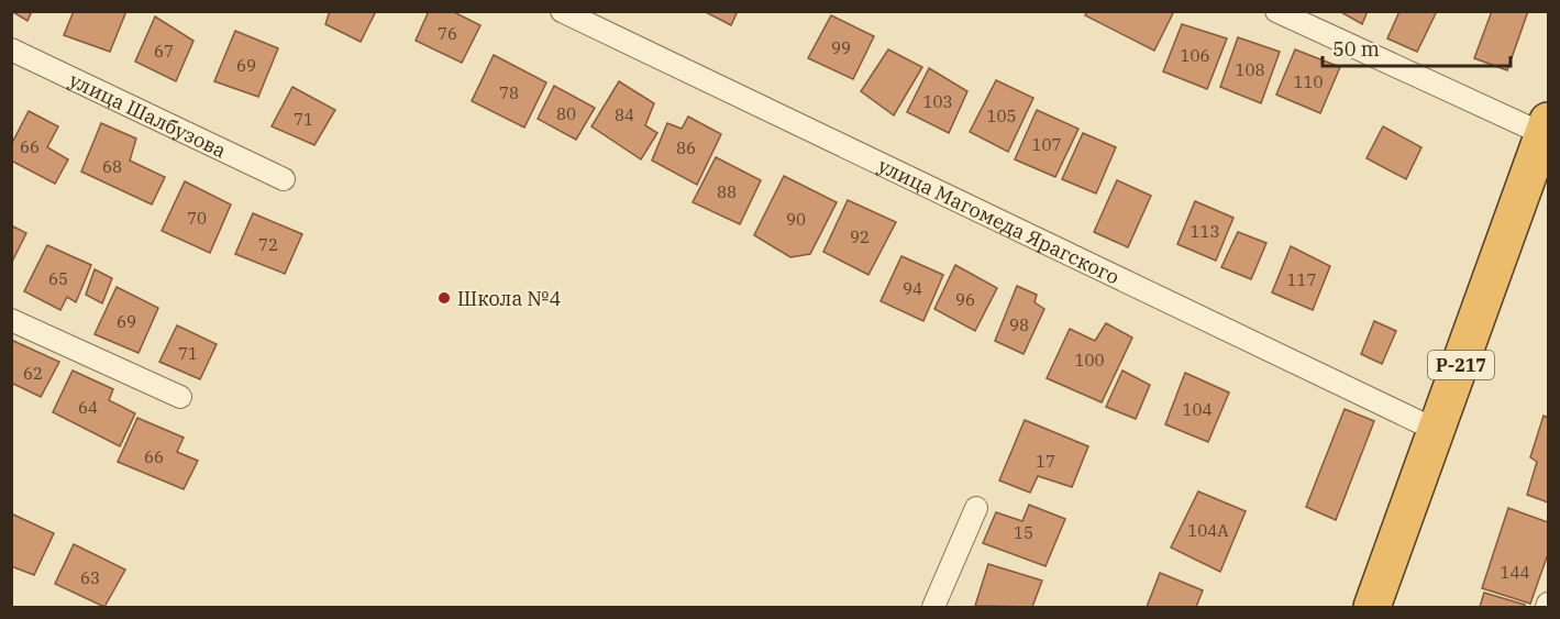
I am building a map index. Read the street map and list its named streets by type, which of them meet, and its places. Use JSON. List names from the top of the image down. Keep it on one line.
{"streets":{"highway":["Р-217"],"street":["улица Шалбузова","улица Магомеда Ярагского"]},"crossings":[["улица Магомеда Ярагского","Р-217"]],"places":["Школа №4"],"house_numbers":["76","99","67","106","69","108","110","78","103","80","84","105","71","107","66","86","68","88","70","90","113","92","72","65","117","94","96","69","98","71","100","62","64","104","66","17","104А","15","144","63"],"scale_bar":"50 m"}
